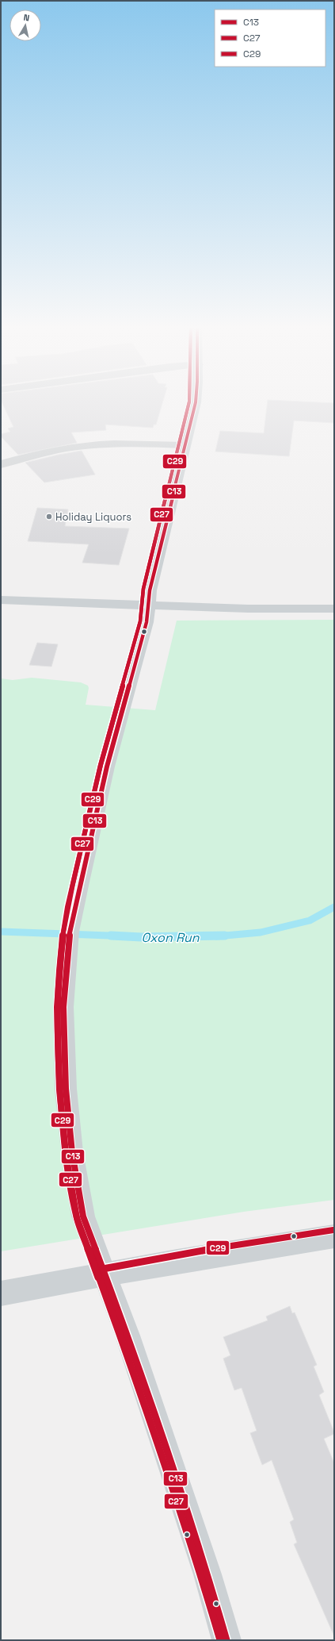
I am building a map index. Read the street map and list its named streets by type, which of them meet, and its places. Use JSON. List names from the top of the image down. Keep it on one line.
{"water":["Oxon Run"],"places":["Holiday Liquors"],"lines":["transit line C13","transit line C27","transit line C29"],"legend":["C13","C27","C29"],"north":"top"}
